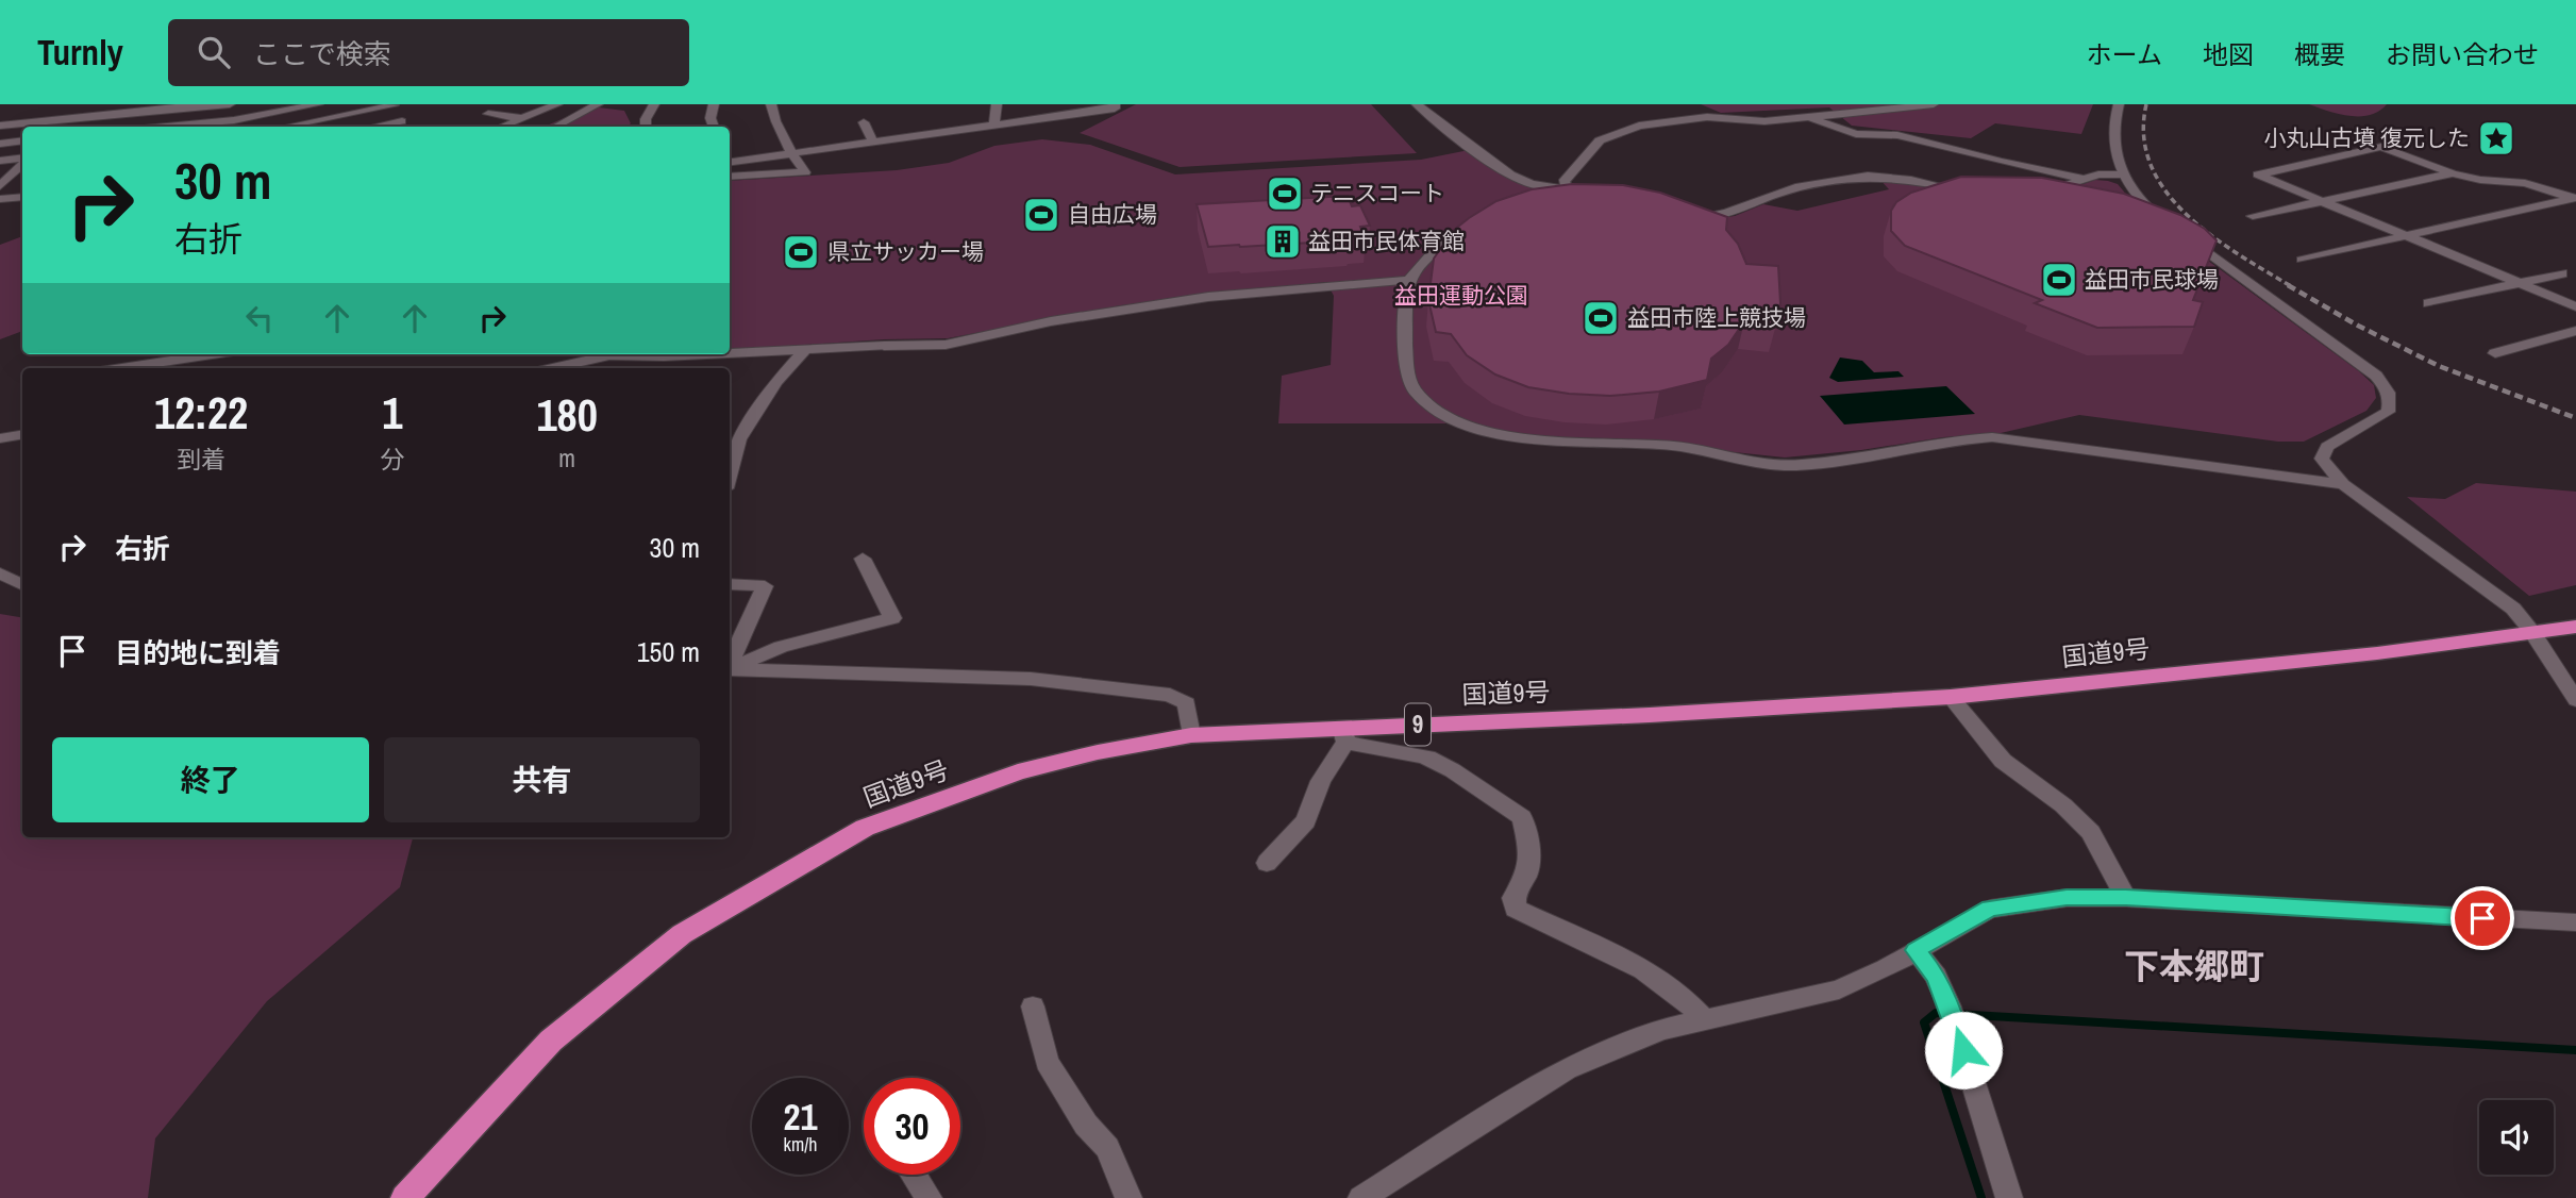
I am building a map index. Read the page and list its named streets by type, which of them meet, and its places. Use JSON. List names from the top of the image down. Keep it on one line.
{"streets":{"highway":["国道9号","9"]},"districts":["下本郷町"],"parks":["益田運動公園"],"places":{"place":["小丸山古墳 復元した"],"sports":["テニスコート","自由広場","県立サッカー場","益田市民球場","益田市陸上競技場"],"building":["益田市民体育館"]},"page":{"header":"Turnly","search":"ここで検索","nav":["ホーム","地図","概要","お問い合わせ"],"turn":["30 m","右折"],"eta":["12:22","到着","1","分","180","m"],"list":[{"name":"右折","value":"30 m"},{"name":"目的地に到着","value":"150 m"}],"buttons":["終了","共有"],"speed":"21 km/h","limit":"30"}}
